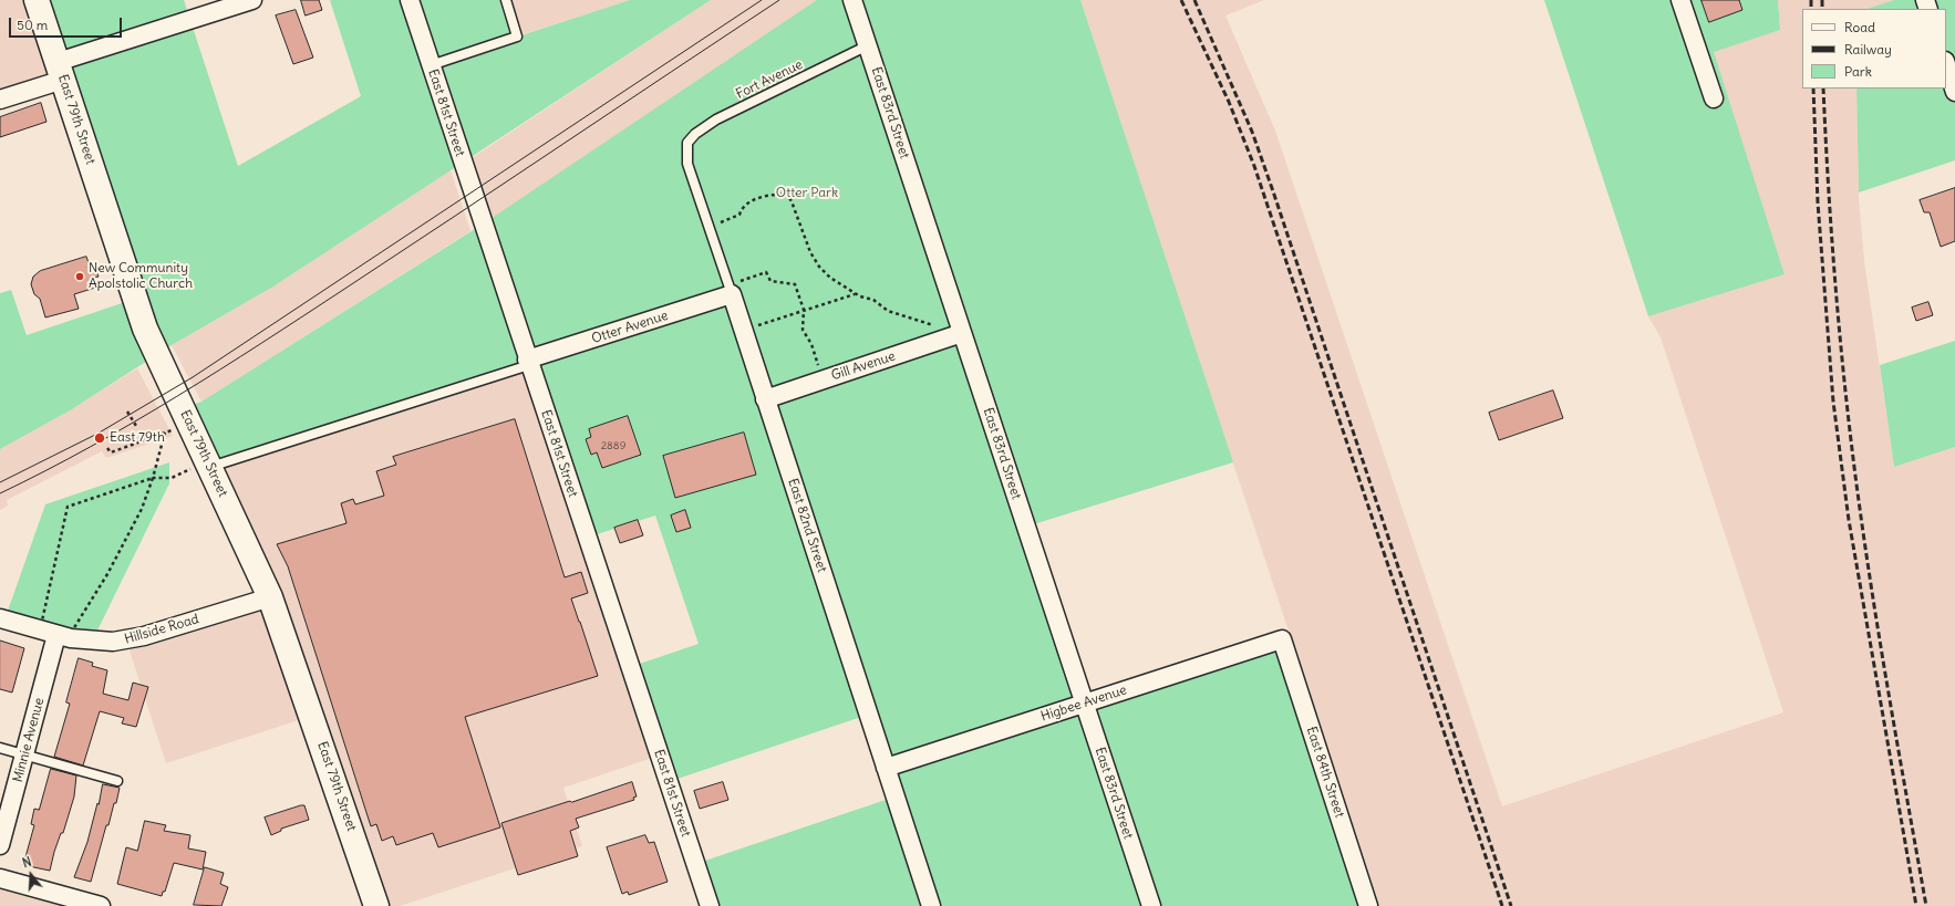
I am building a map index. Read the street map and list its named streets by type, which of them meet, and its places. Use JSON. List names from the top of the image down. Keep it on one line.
{"streets":{"main road":["East 79th Street"],"street":["East 81st Street","East 83rd Street","Otter Avenue","Gill Avenue","East 82nd Street","Hillside Road","Higbee Avenue","Minnie Avenue","East 84th Street"],"lane":["Fort Avenue"]},"crossings":[["Fort Avenue","East 83rd Street"],["Fort Avenue","East 82nd Street"],["East 81st Street","Otter Avenue"],["East 83rd Street","Gill Avenue"],["East 83rd Street","Higbee Avenue"],["East 79th Street","Hillside Road"],["Otter Avenue","East 82nd Street"],["Gill Avenue","East 82nd Street"],["East 82nd Street","Higbee Avenue"],["Hillside Road","Minnie Avenue"],["Higbee Avenue","East 84th Street"]],"parks":["Otter Park"],"places":["New Community Apolstolic Church","East 79th"],"house_numbers":["2889"],"legend":["Road","Railway","Park"],"scale_bar":"50 m","north":"top"}
